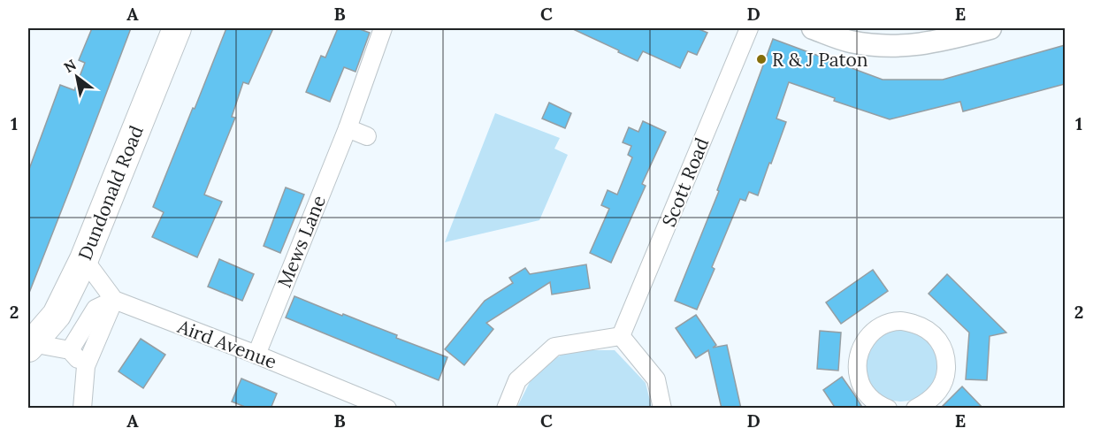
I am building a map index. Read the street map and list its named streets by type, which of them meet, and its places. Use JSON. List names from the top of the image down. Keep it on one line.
{"streets":{"main road":["Dundonald Road"],"street":["Scott Road","Mews Lane","Aird Avenue"]},"crossings":[["Mews Lane","Aird Avenue"]],"places":["R & J Paton"],"north":"top left","grid":{"columns":["A","B","C","D","E"],"rows":["1","2"]}}
